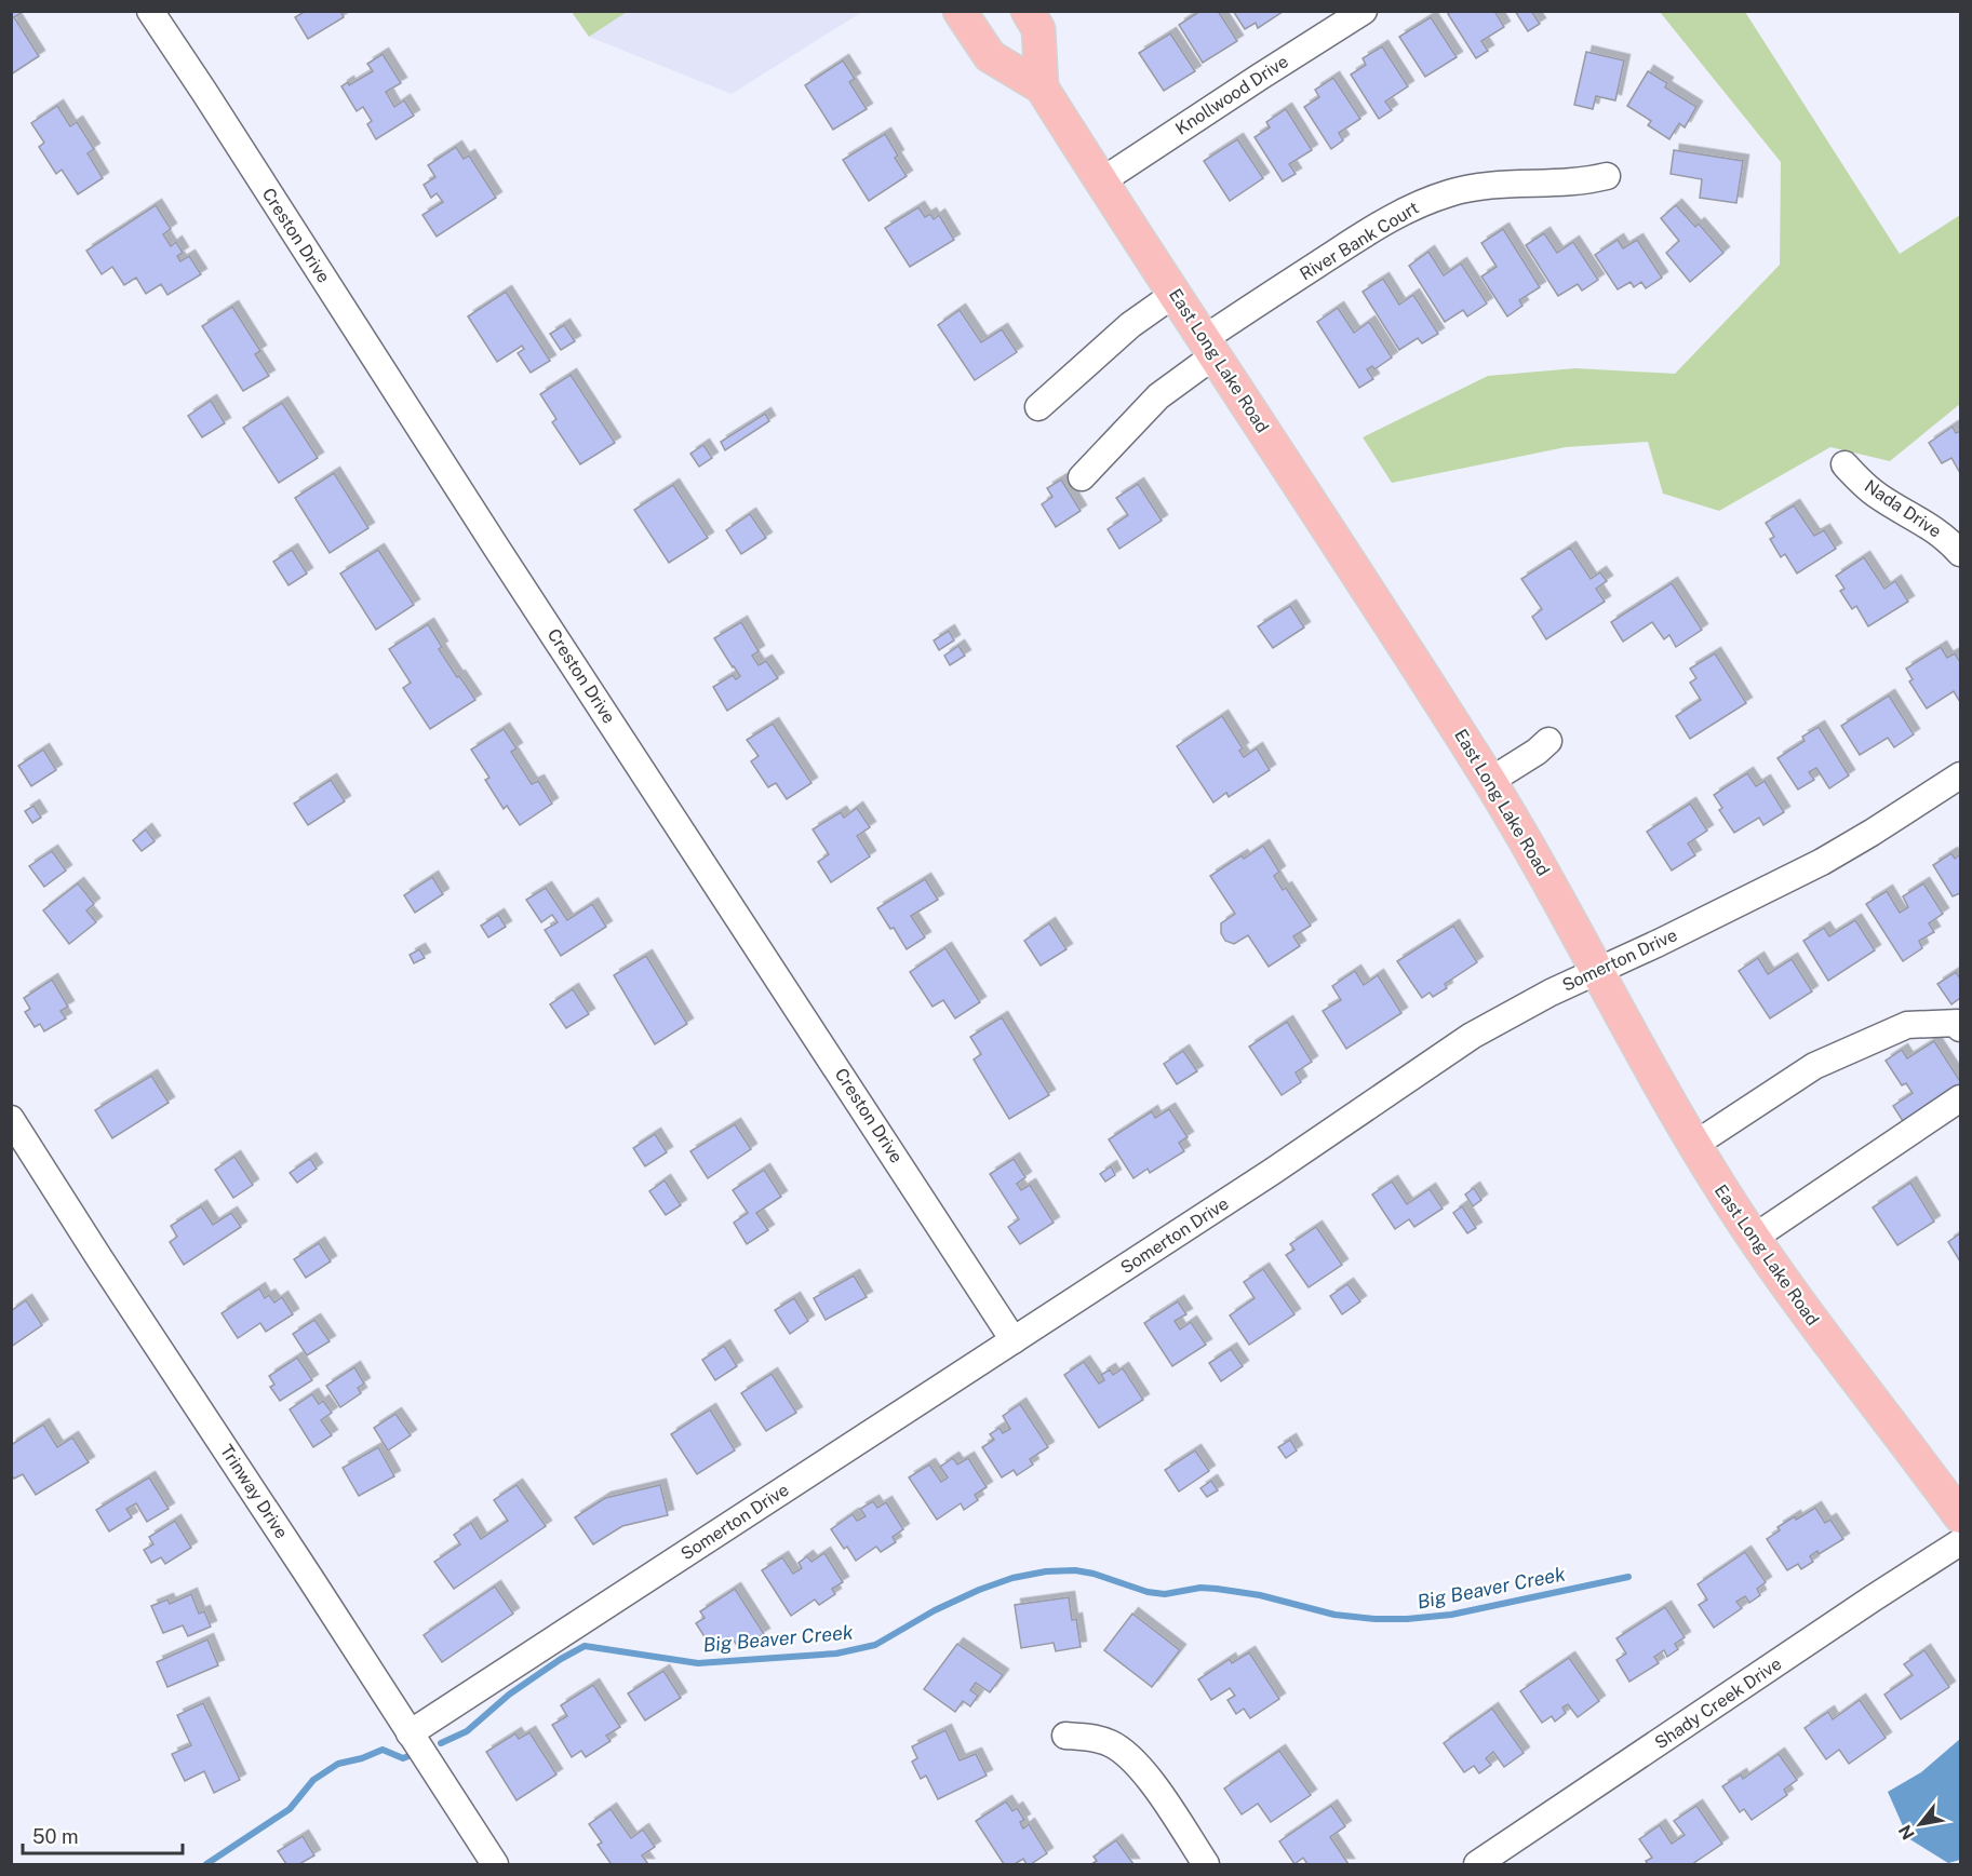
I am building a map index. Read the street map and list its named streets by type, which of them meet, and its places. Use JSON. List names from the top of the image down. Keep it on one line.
{"streets":{"main road":["East Long Lake Road"],"street":["Knollwood Drive","Creston Drive","River Bank Court","Nada Drive","Somerton Drive","Trinway Drive","Shady Creek Drive"]},"crossings":[["Knollwood Drive","East Long Lake Road"],["Creston Drive","Somerton Drive"],["River Bank Court","East Long Lake Road"],["East Long Lake Road","Somerton Drive"],["Somerton Drive","Trinway Drive"]],"water":["Big Beaver Creek"],"scale_bar":"50 m","north":"bottom left"}
